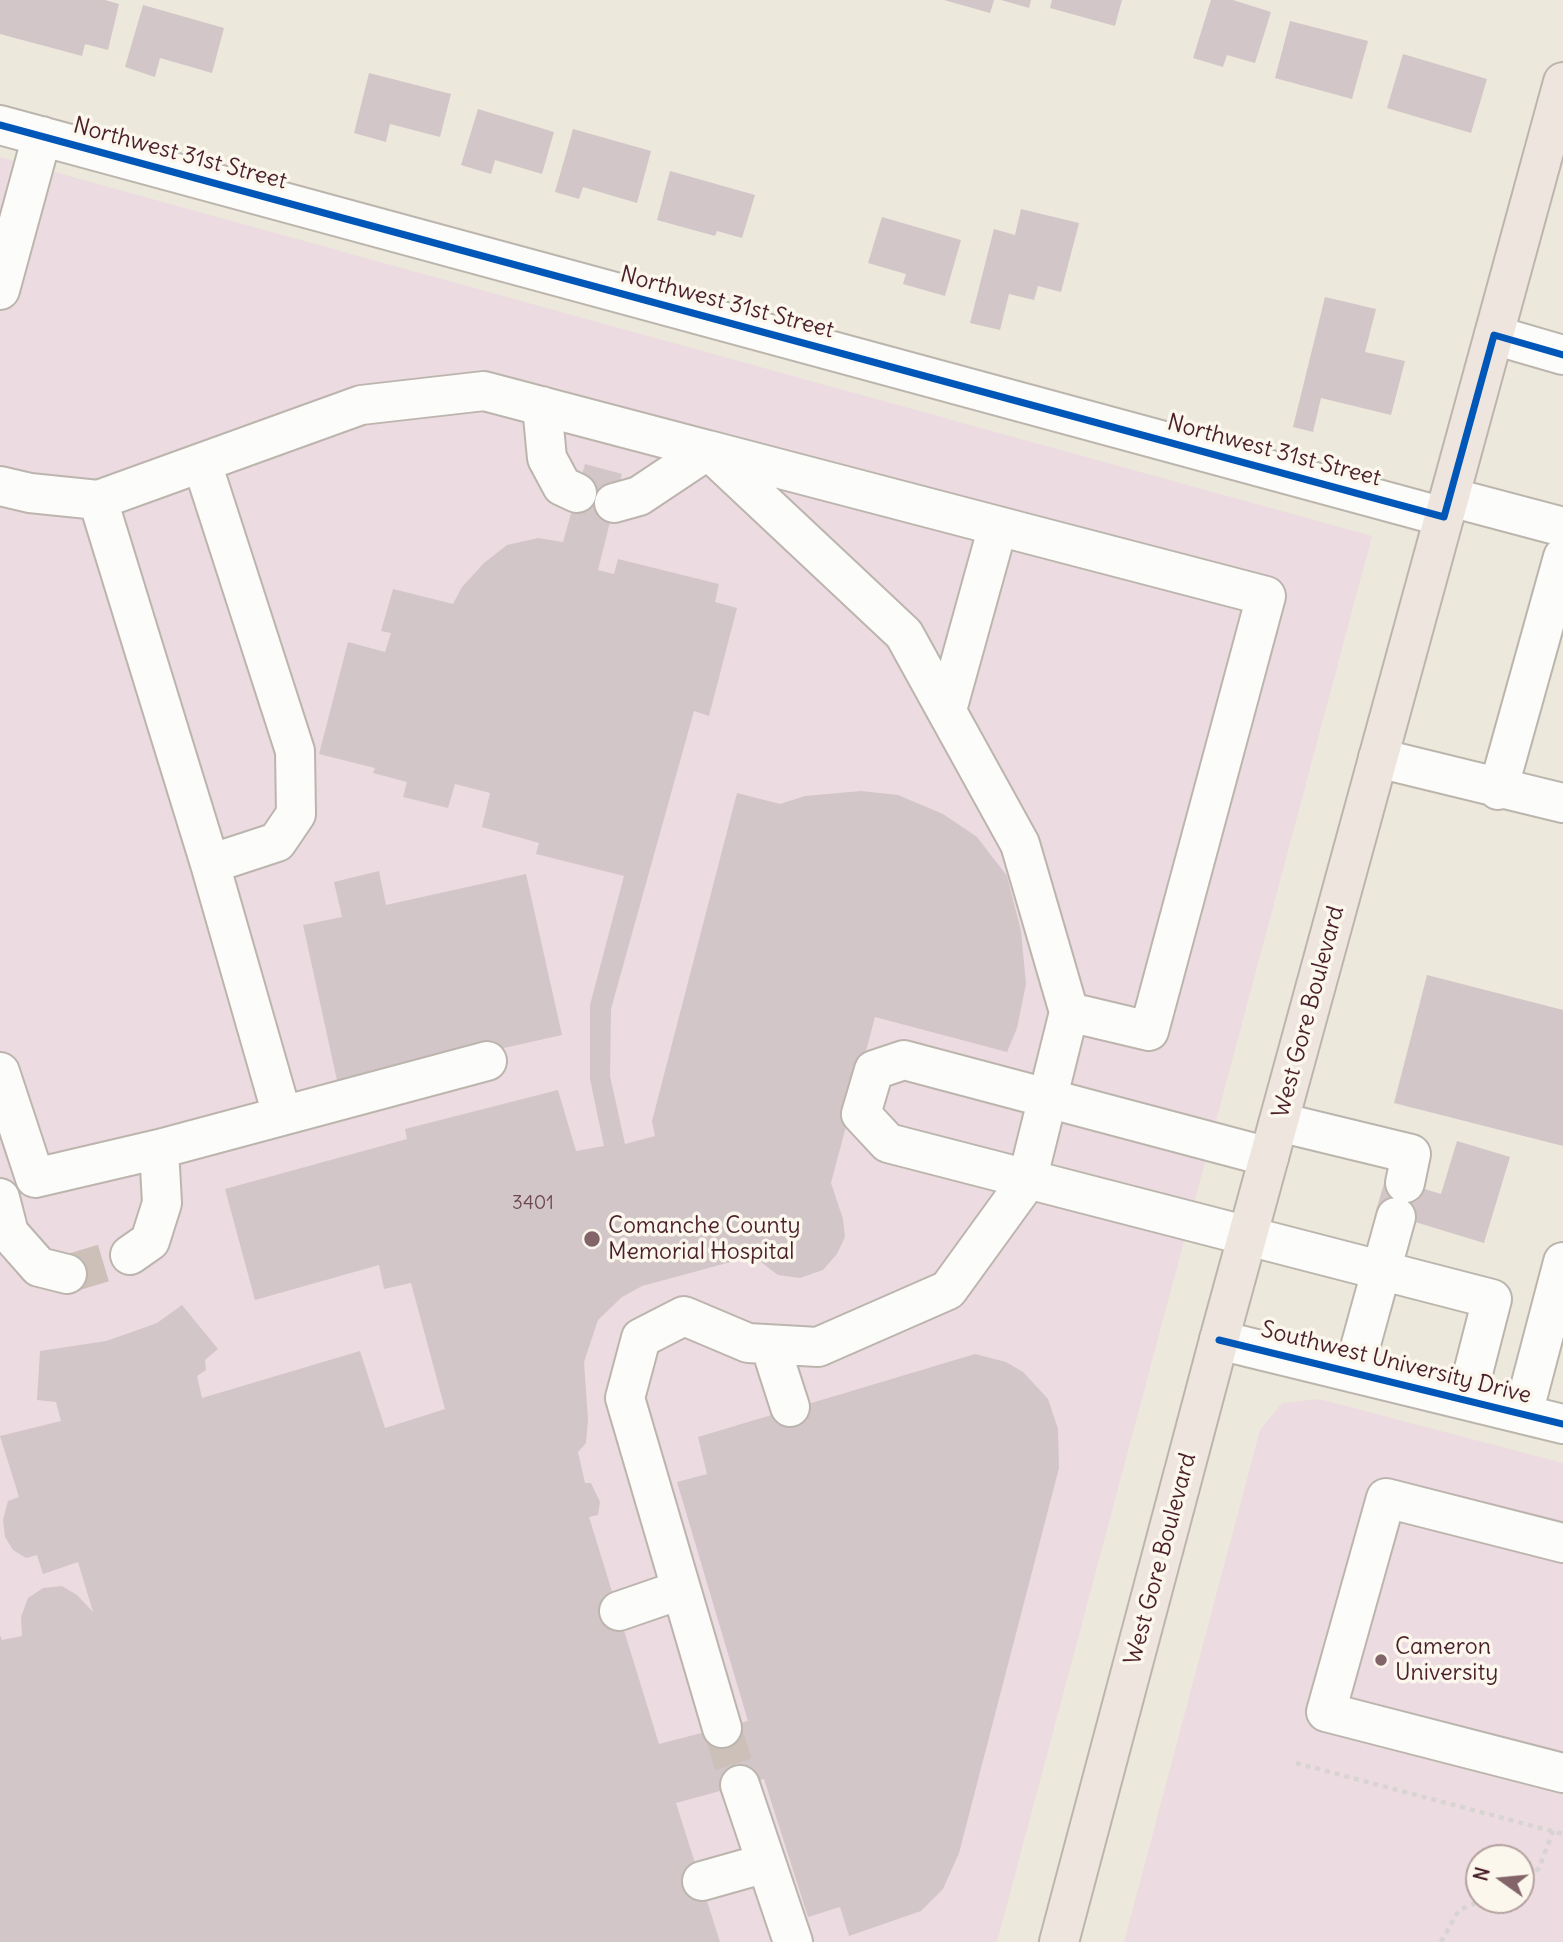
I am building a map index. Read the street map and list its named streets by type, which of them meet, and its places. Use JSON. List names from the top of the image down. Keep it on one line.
{"streets":{"main road":["West Gore Boulevard"],"street":["Northwest 31st Street","Southwest University Drive"]},"crossings":[["Northwest 31st Street","West Gore Boulevard"],["West Gore Boulevard","Southwest University Drive"]],"places":["Comanche County Memorial Hospital","Cameron University"],"house_numbers":["3401"],"north":"left"}
